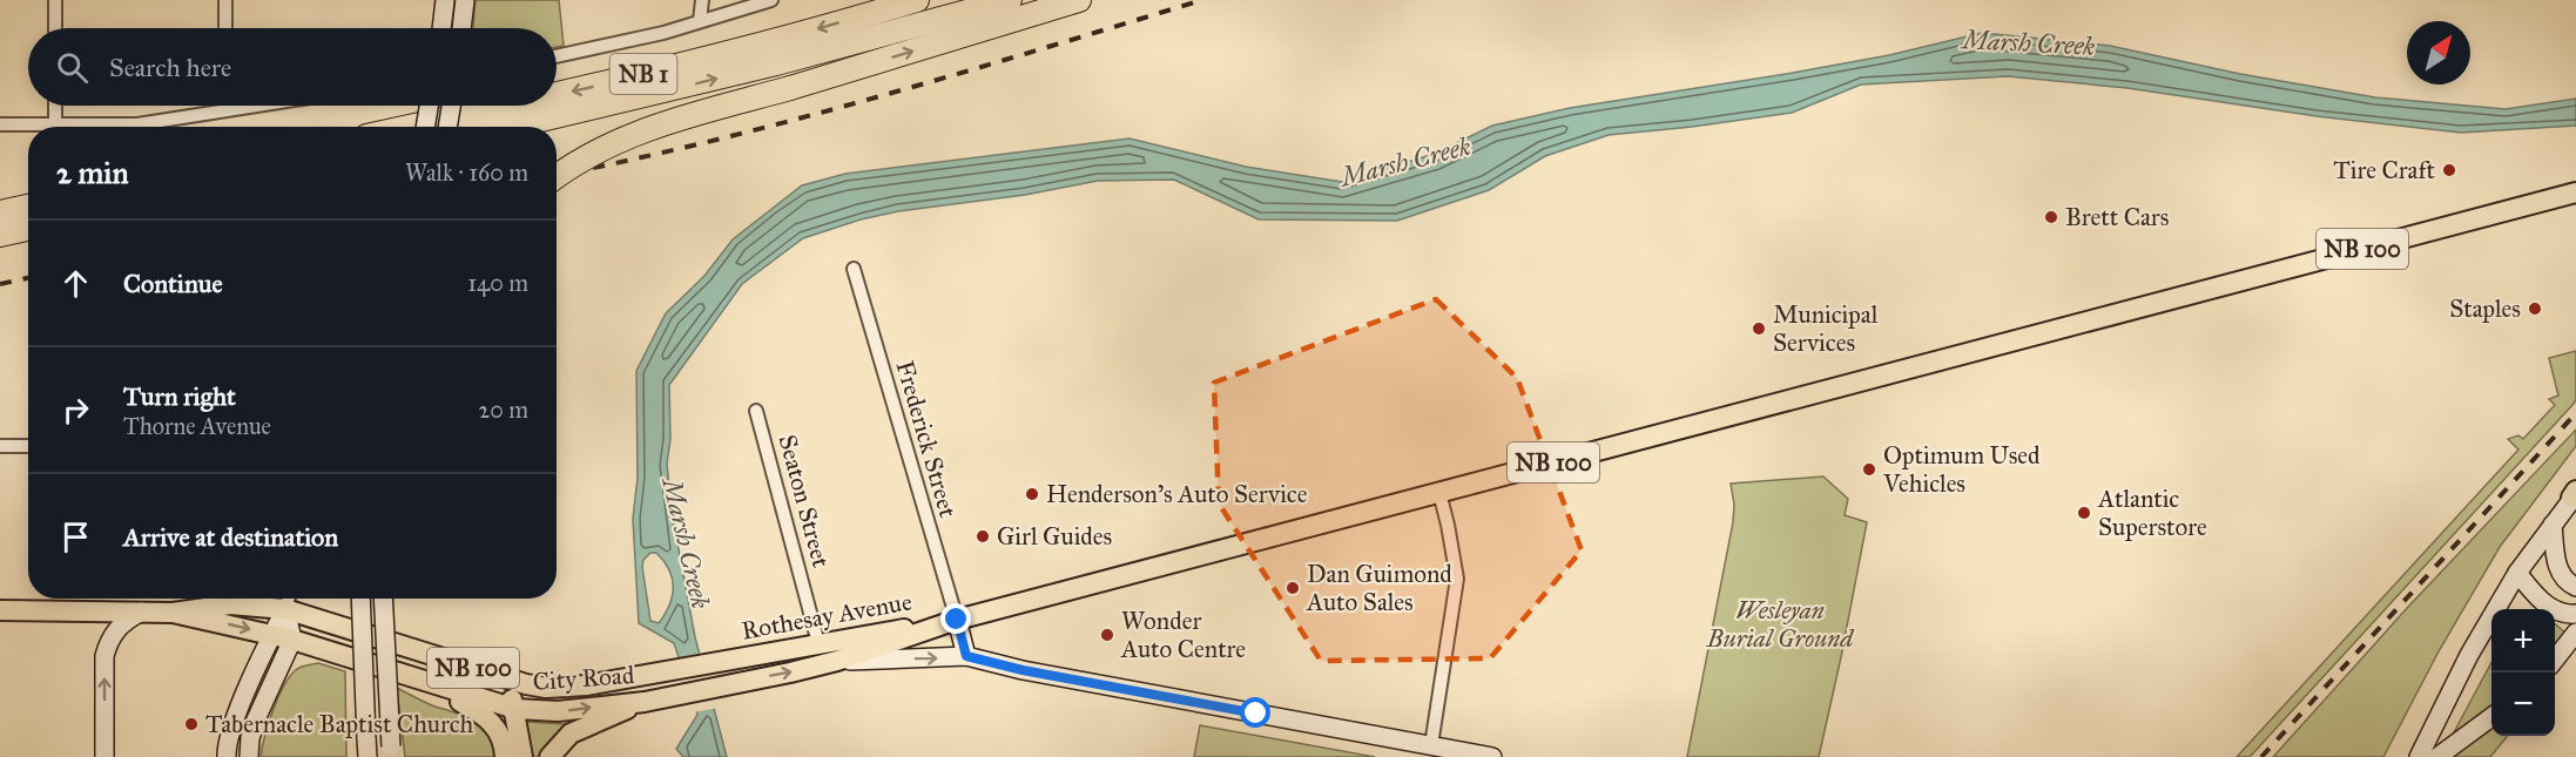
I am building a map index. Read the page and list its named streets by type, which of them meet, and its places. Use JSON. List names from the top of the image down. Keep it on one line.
{"streets":{"highway":["NB 1"],"main road":["NB 100","Rothesay Avenue","City Road"],"street":["Frederick Street","Seaton Street"]},"crossings":[["NB 100","Frederick Street"],["NB 100","Rothesay Avenue"],["NB 100","City Road"],["Frederick Street","Rothesay Avenue"],["Seaton Street","Rothesay Avenue"],["Rothesay Avenue","City Road"]],"water":["Marsh Creek"],"parks":["Wesleyan Burial Ground"],"places":["Tire Craft","Brett Cars","Staples","Municipal Services","Optimum Used Vehicles","Henderson's Auto Service","Atlantic Superstore","Girl Guides","Dan Guimond Auto Sales","Wonder Auto Centre","Tabernacle Baptist Church"],"north":"top right","page":{"search":"Search here","heading":["2 min","Walk · 160 m"],"list":[["Continue","140 m"],["Turn right","Thorne Avenue","20 m"],"Arrive at destination"],"map_buttons":["+","−"]}}
